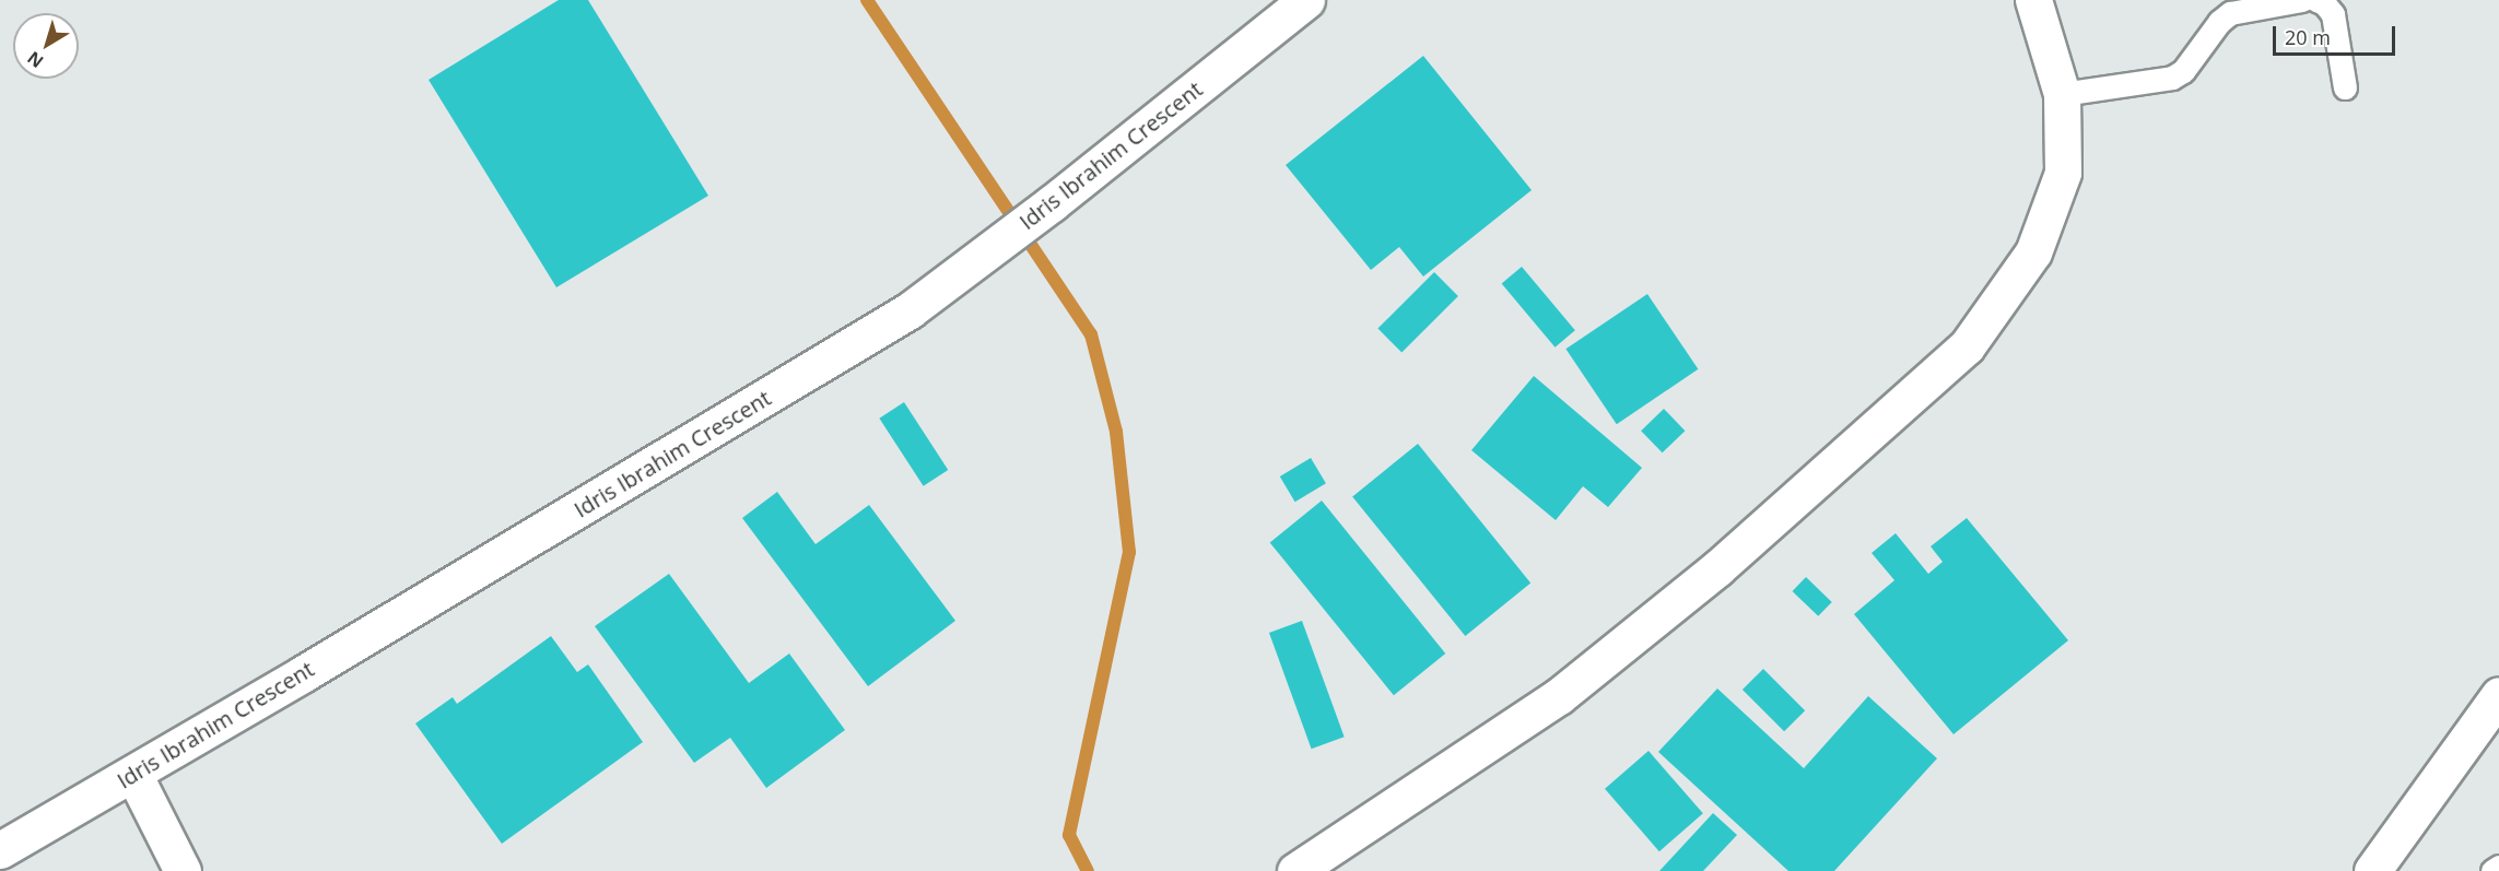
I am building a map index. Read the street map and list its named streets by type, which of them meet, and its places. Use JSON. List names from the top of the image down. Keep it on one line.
{"streets":{"street":["Idris Ibrahim Crescent"]},"scale_bar":"20 m","north":"bottom left"}
